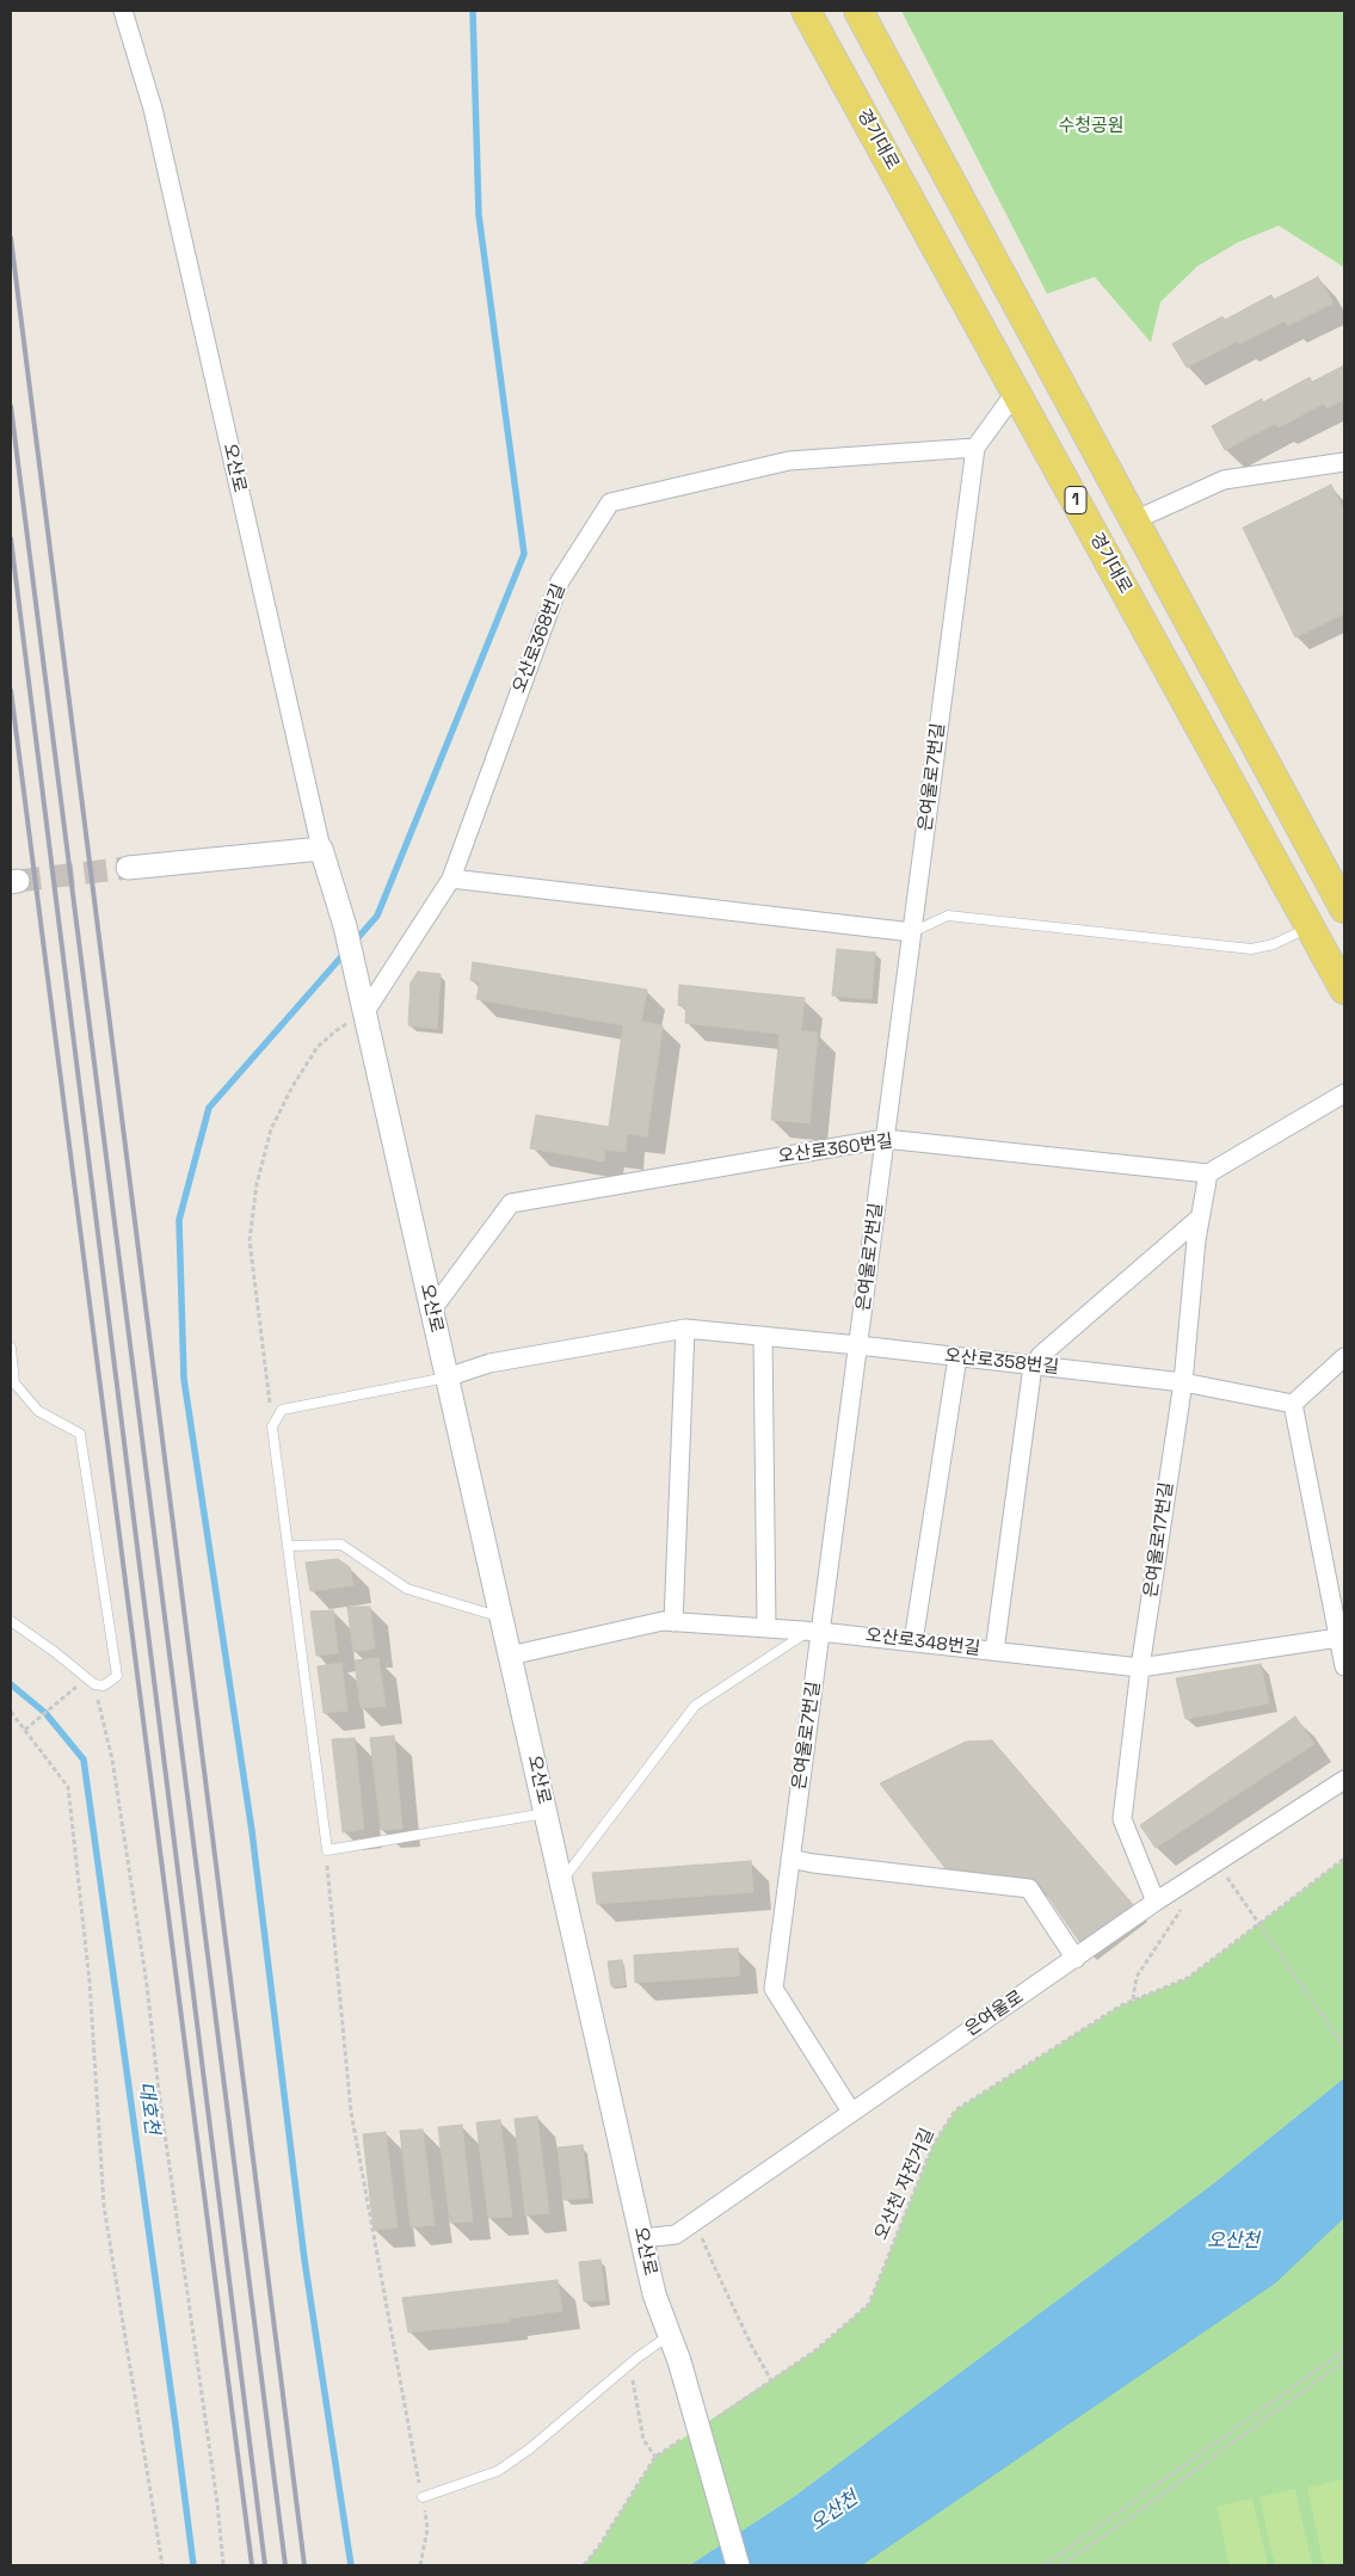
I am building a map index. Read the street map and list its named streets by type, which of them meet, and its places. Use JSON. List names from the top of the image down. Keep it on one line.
{"streets":{"main road":["경기대로","1"],"street":["오산로","오산로368번길","은여울로7번길","오산로360번길","오산로358번길","은여울로17번길","오산로348번길","은여울로"],"path":["오산천 자전거길"]},"crossings":[["경기대로","은여울로7번길"],["오산로","오산로368번길"],["오산로","오산로360번길"],["오산로","오산로358번길"],["오산로","오산로348번길"],["오산로","은여울로"],["오산로368번길","은여울로7번길"],["은여울로7번길","오산로360번길"],["은여울로7번길","오산로358번길"],["은여울로7번길","오산로348번길"],["은여울로7번길","은여울로"],["오산로360번길","은여울로17번길"],["오산로358번길","은여울로17번길"],["은여울로17번길","오산로348번길"],["은여울로17번길","은여울로"]],"water":["대호천","오산천"],"parks":["수청공원"]}
